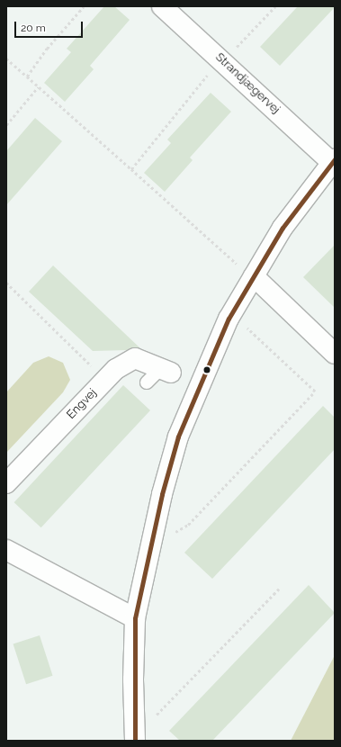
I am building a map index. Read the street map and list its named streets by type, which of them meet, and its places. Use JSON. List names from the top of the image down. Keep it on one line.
{"streets":{"street":["Strandjægervej","Engvej"]},"scale_bar":"20 m"}
